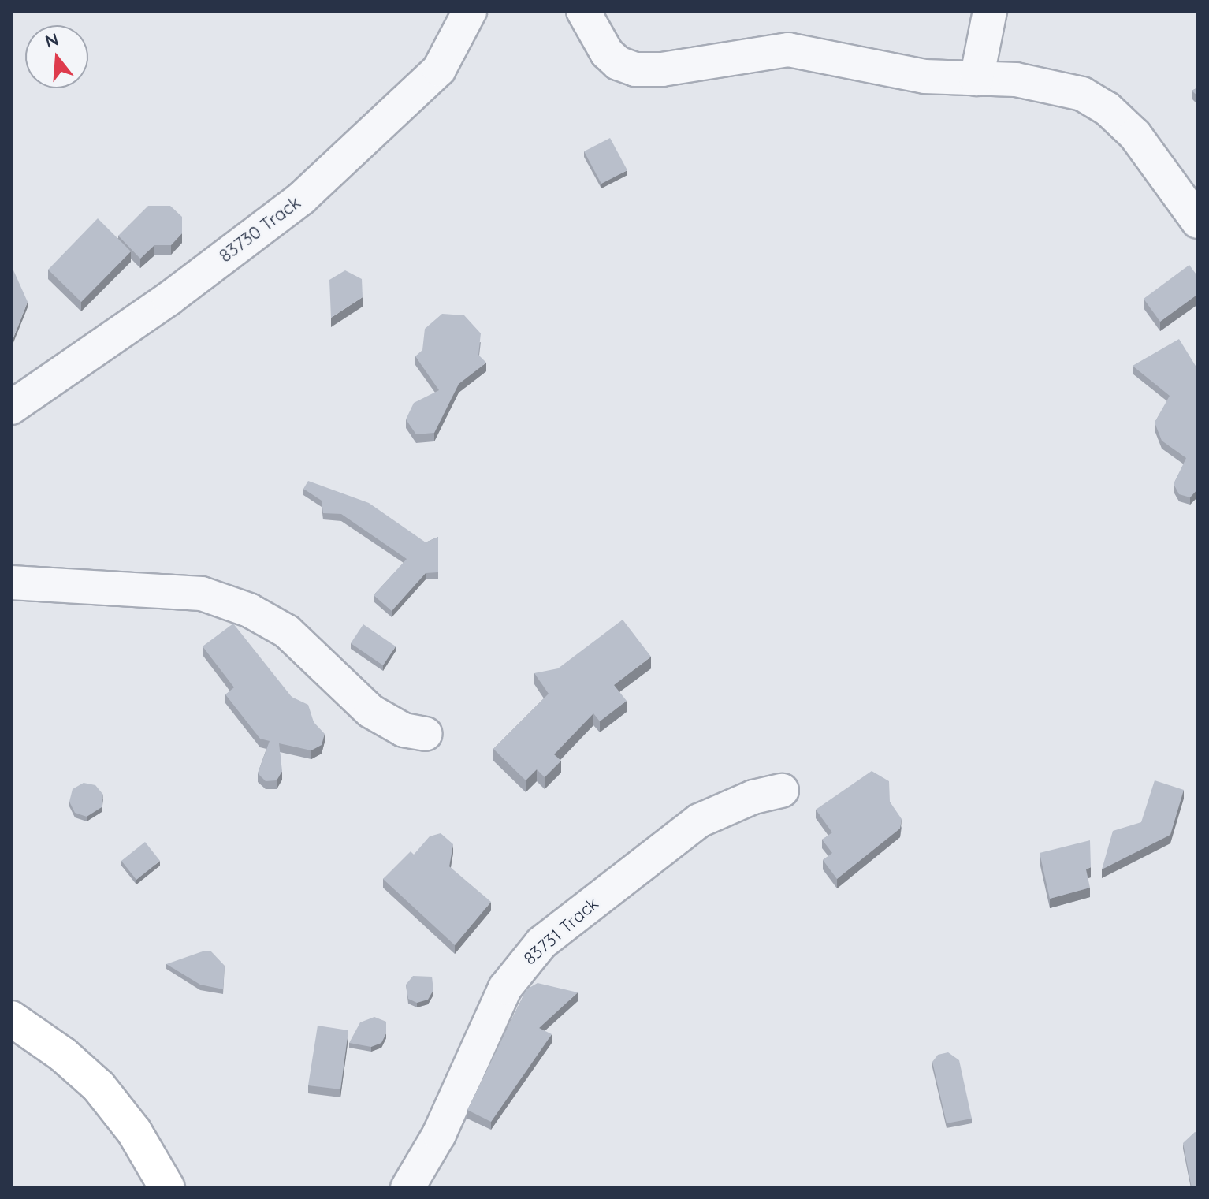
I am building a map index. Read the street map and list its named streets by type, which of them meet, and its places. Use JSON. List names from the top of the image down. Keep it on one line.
{"streets":{"street":["83730 Track","83731 Track"]},"north":"top"}
